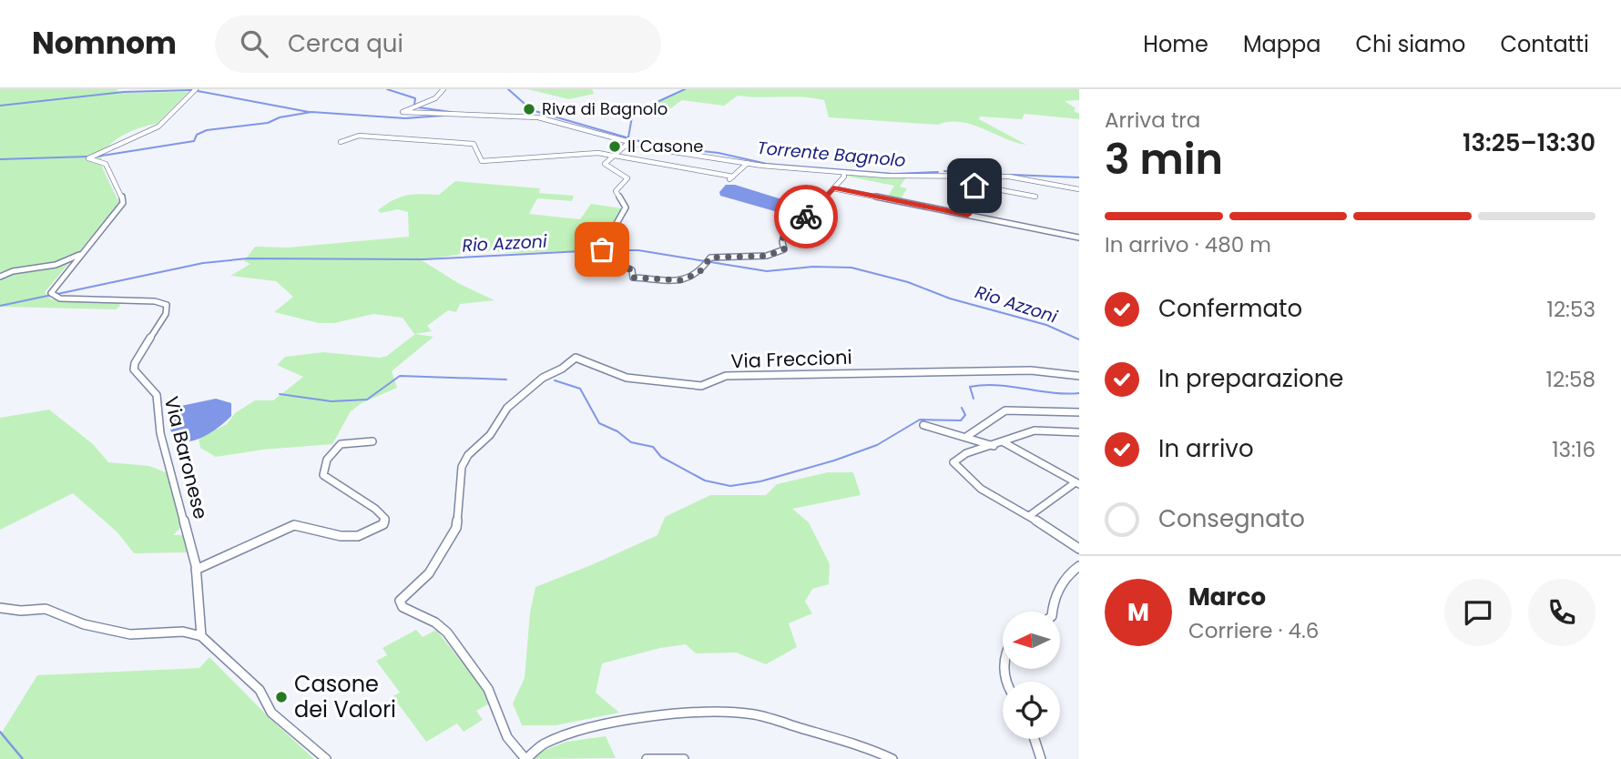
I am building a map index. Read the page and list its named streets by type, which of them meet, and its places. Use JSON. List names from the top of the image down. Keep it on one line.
{"streets":{"street":["Via Freccioni","Via Baronese"]},"water":["Torrente Bagnolo","Rio Azzoni"],"places":["Riva di Bagnolo","Il Casone","Casone dei Valori"],"north":"left","page":{"header":"Nomnom","search":"Cerca qui","nav":["Home","Mappa","Chi siamo","Contatti"],"heading":["3 min","Arriva tra","13:25–13:30"],"panel":["Marco","Corriere · 4.6"],"bar":"In arrivo · 480 m","list":[["Confermato","12:53"],["In preparazione","12:58"],["In arrivo","13:16"],"Consegnato"],"round":"M"}}
